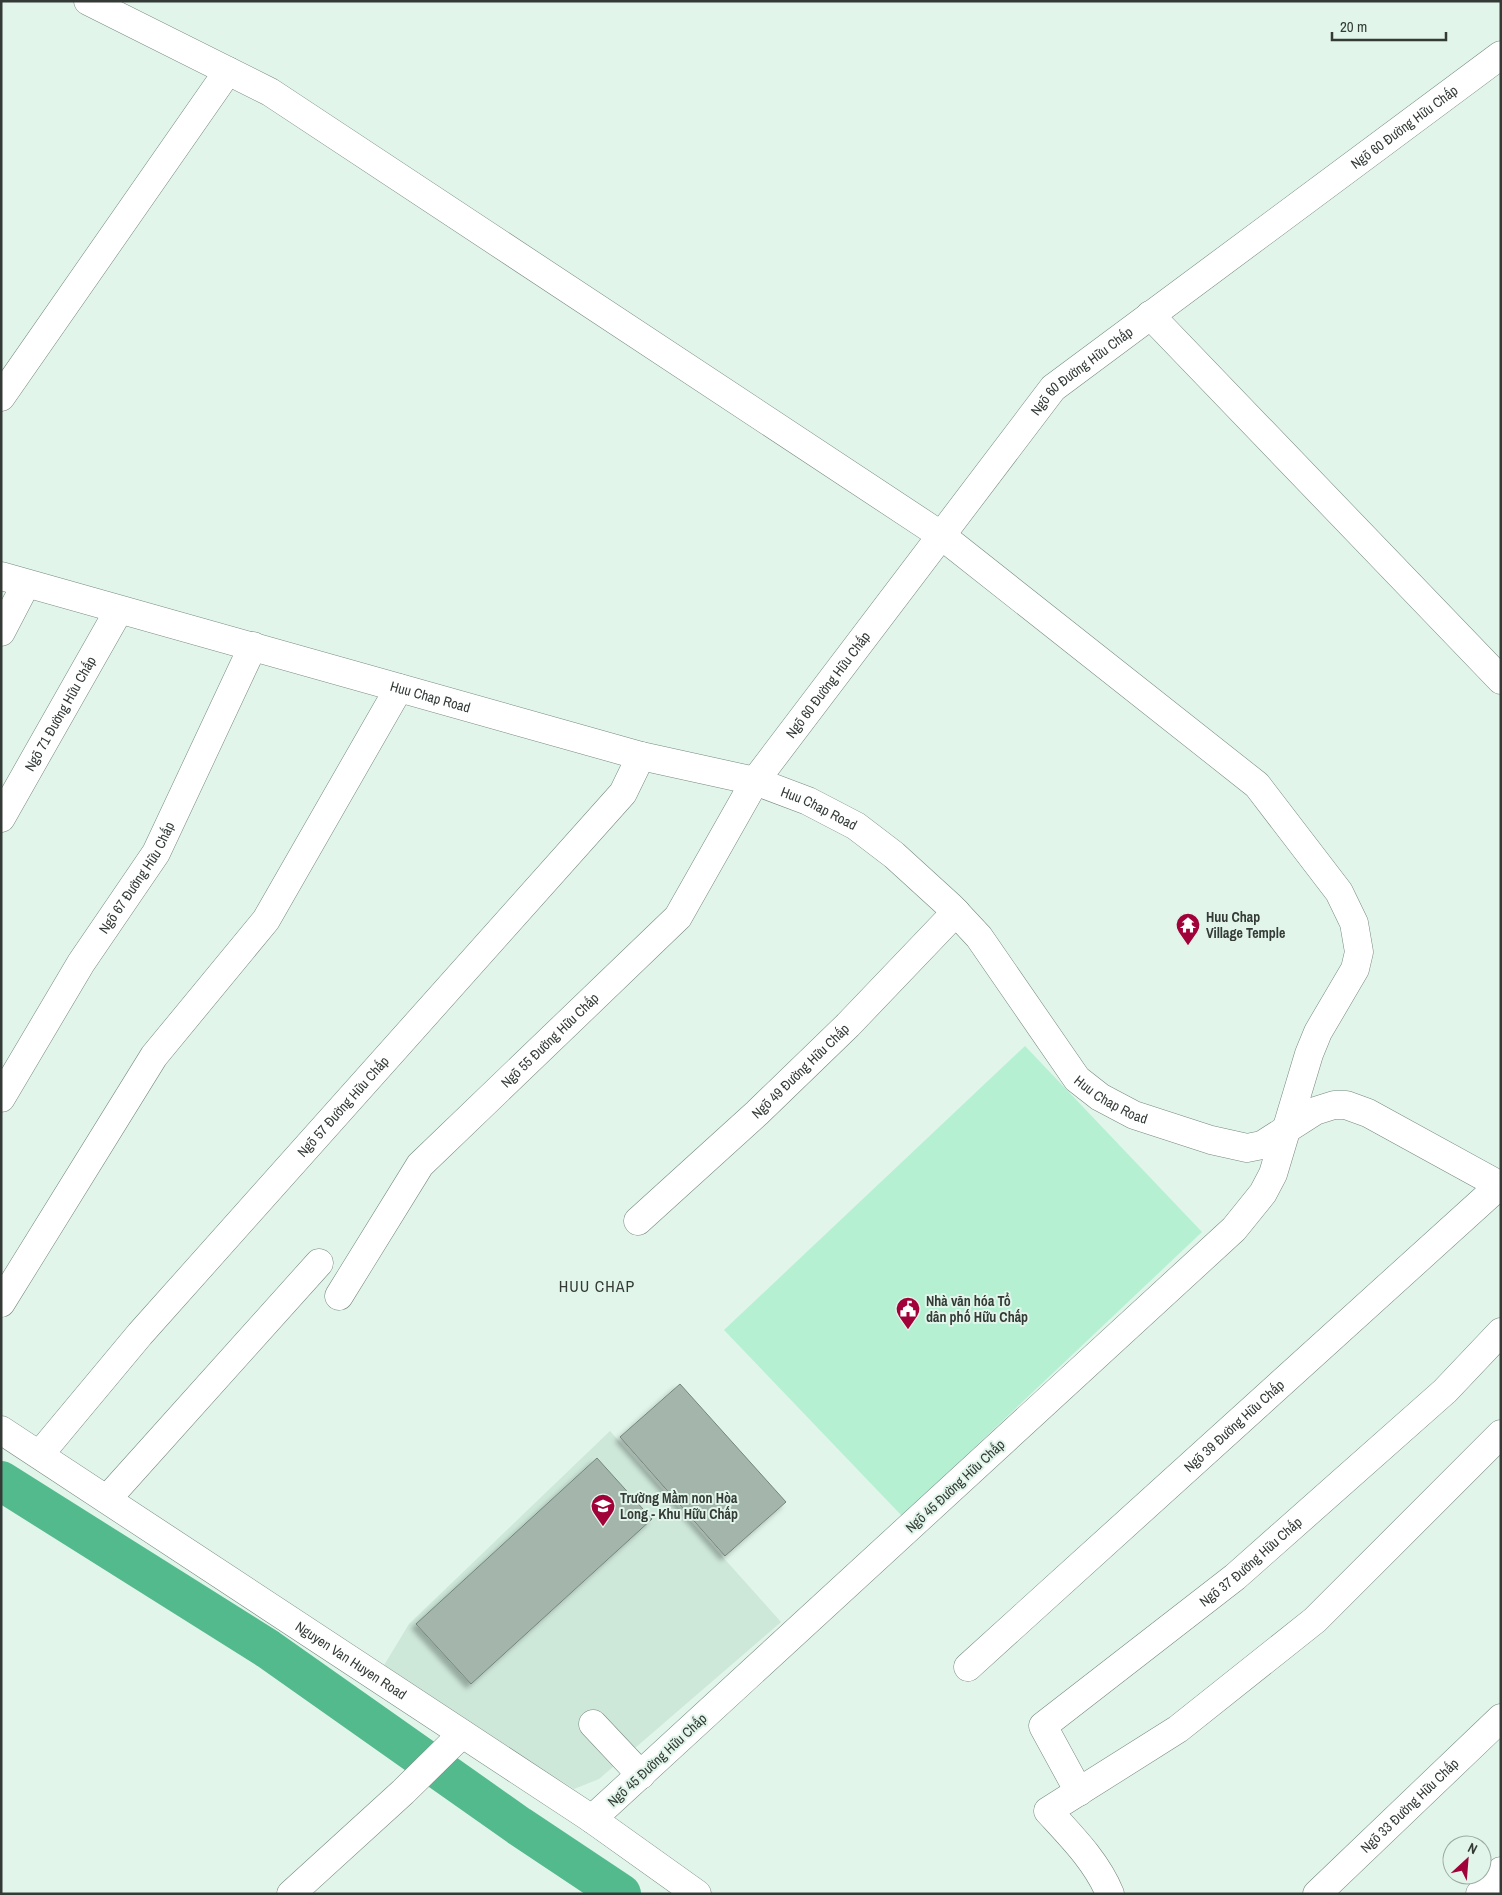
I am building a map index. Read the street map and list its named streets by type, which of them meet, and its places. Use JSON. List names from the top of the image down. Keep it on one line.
{"streets":{"street":["Ngõ 60 Đường Hữu Chấp","Huu Chap Road","Ngõ 71 Đường Hữu Chấp","Ngõ 67 Đường Hữu Chấp","Ngõ 55 Đường Hữu Chấp","Ngõ 49 Đường Hữu Chấp","Ngõ 57 Đường Hữu Chấp","Ngõ 39 Đường Hữu Chấp","Ngõ 45 Đường Hữu Chấp","Ngõ 37 Đường Hữu Chấp","Nguyen Van Huyen Road","Ngõ 33 Đường Hữu Chấp"]},"crossings":[["Ngõ 60 Đường Hữu Chấp","Huu Chap Road"],["Ngõ 60 Đường Hữu Chấp","Ngõ 55 Đường Hữu Chấp"],["Ngõ 60 Đường Hữu Chấp","Ngõ 45 Đường Hữu Chấp"],["Huu Chap Road","Ngõ 71 Đường Hữu Chấp"],["Huu Chap Road","Ngõ 67 Đường Hữu Chấp"],["Huu Chap Road","Ngõ 55 Đường Hữu Chấp"],["Huu Chap Road","Ngõ 49 Đường Hữu Chấp"],["Huu Chap Road","Ngõ 57 Đường Hữu Chấp"],["Huu Chap Road","Ngõ 39 Đường Hữu Chấp"],["Huu Chap Road","Ngõ 45 Đường Hữu Chấp"],["Ngõ 57 Đường Hữu Chấp","Nguyen Van Huyen Road"],["Ngõ 45 Đường Hữu Chấp","Nguyen Van Huyen Road"]],"districts":["HUU CHAP"],"places":{"temple":["Huu Chap Village Temple"],"public building":["Nhà văn hóa Tổ dân phố Hữu Chấp"],"school or university":["Trường Mầm non Hòa Long - Khu Hữu Chấp"]},"scale_bar":"20 m","north":"top right"}
